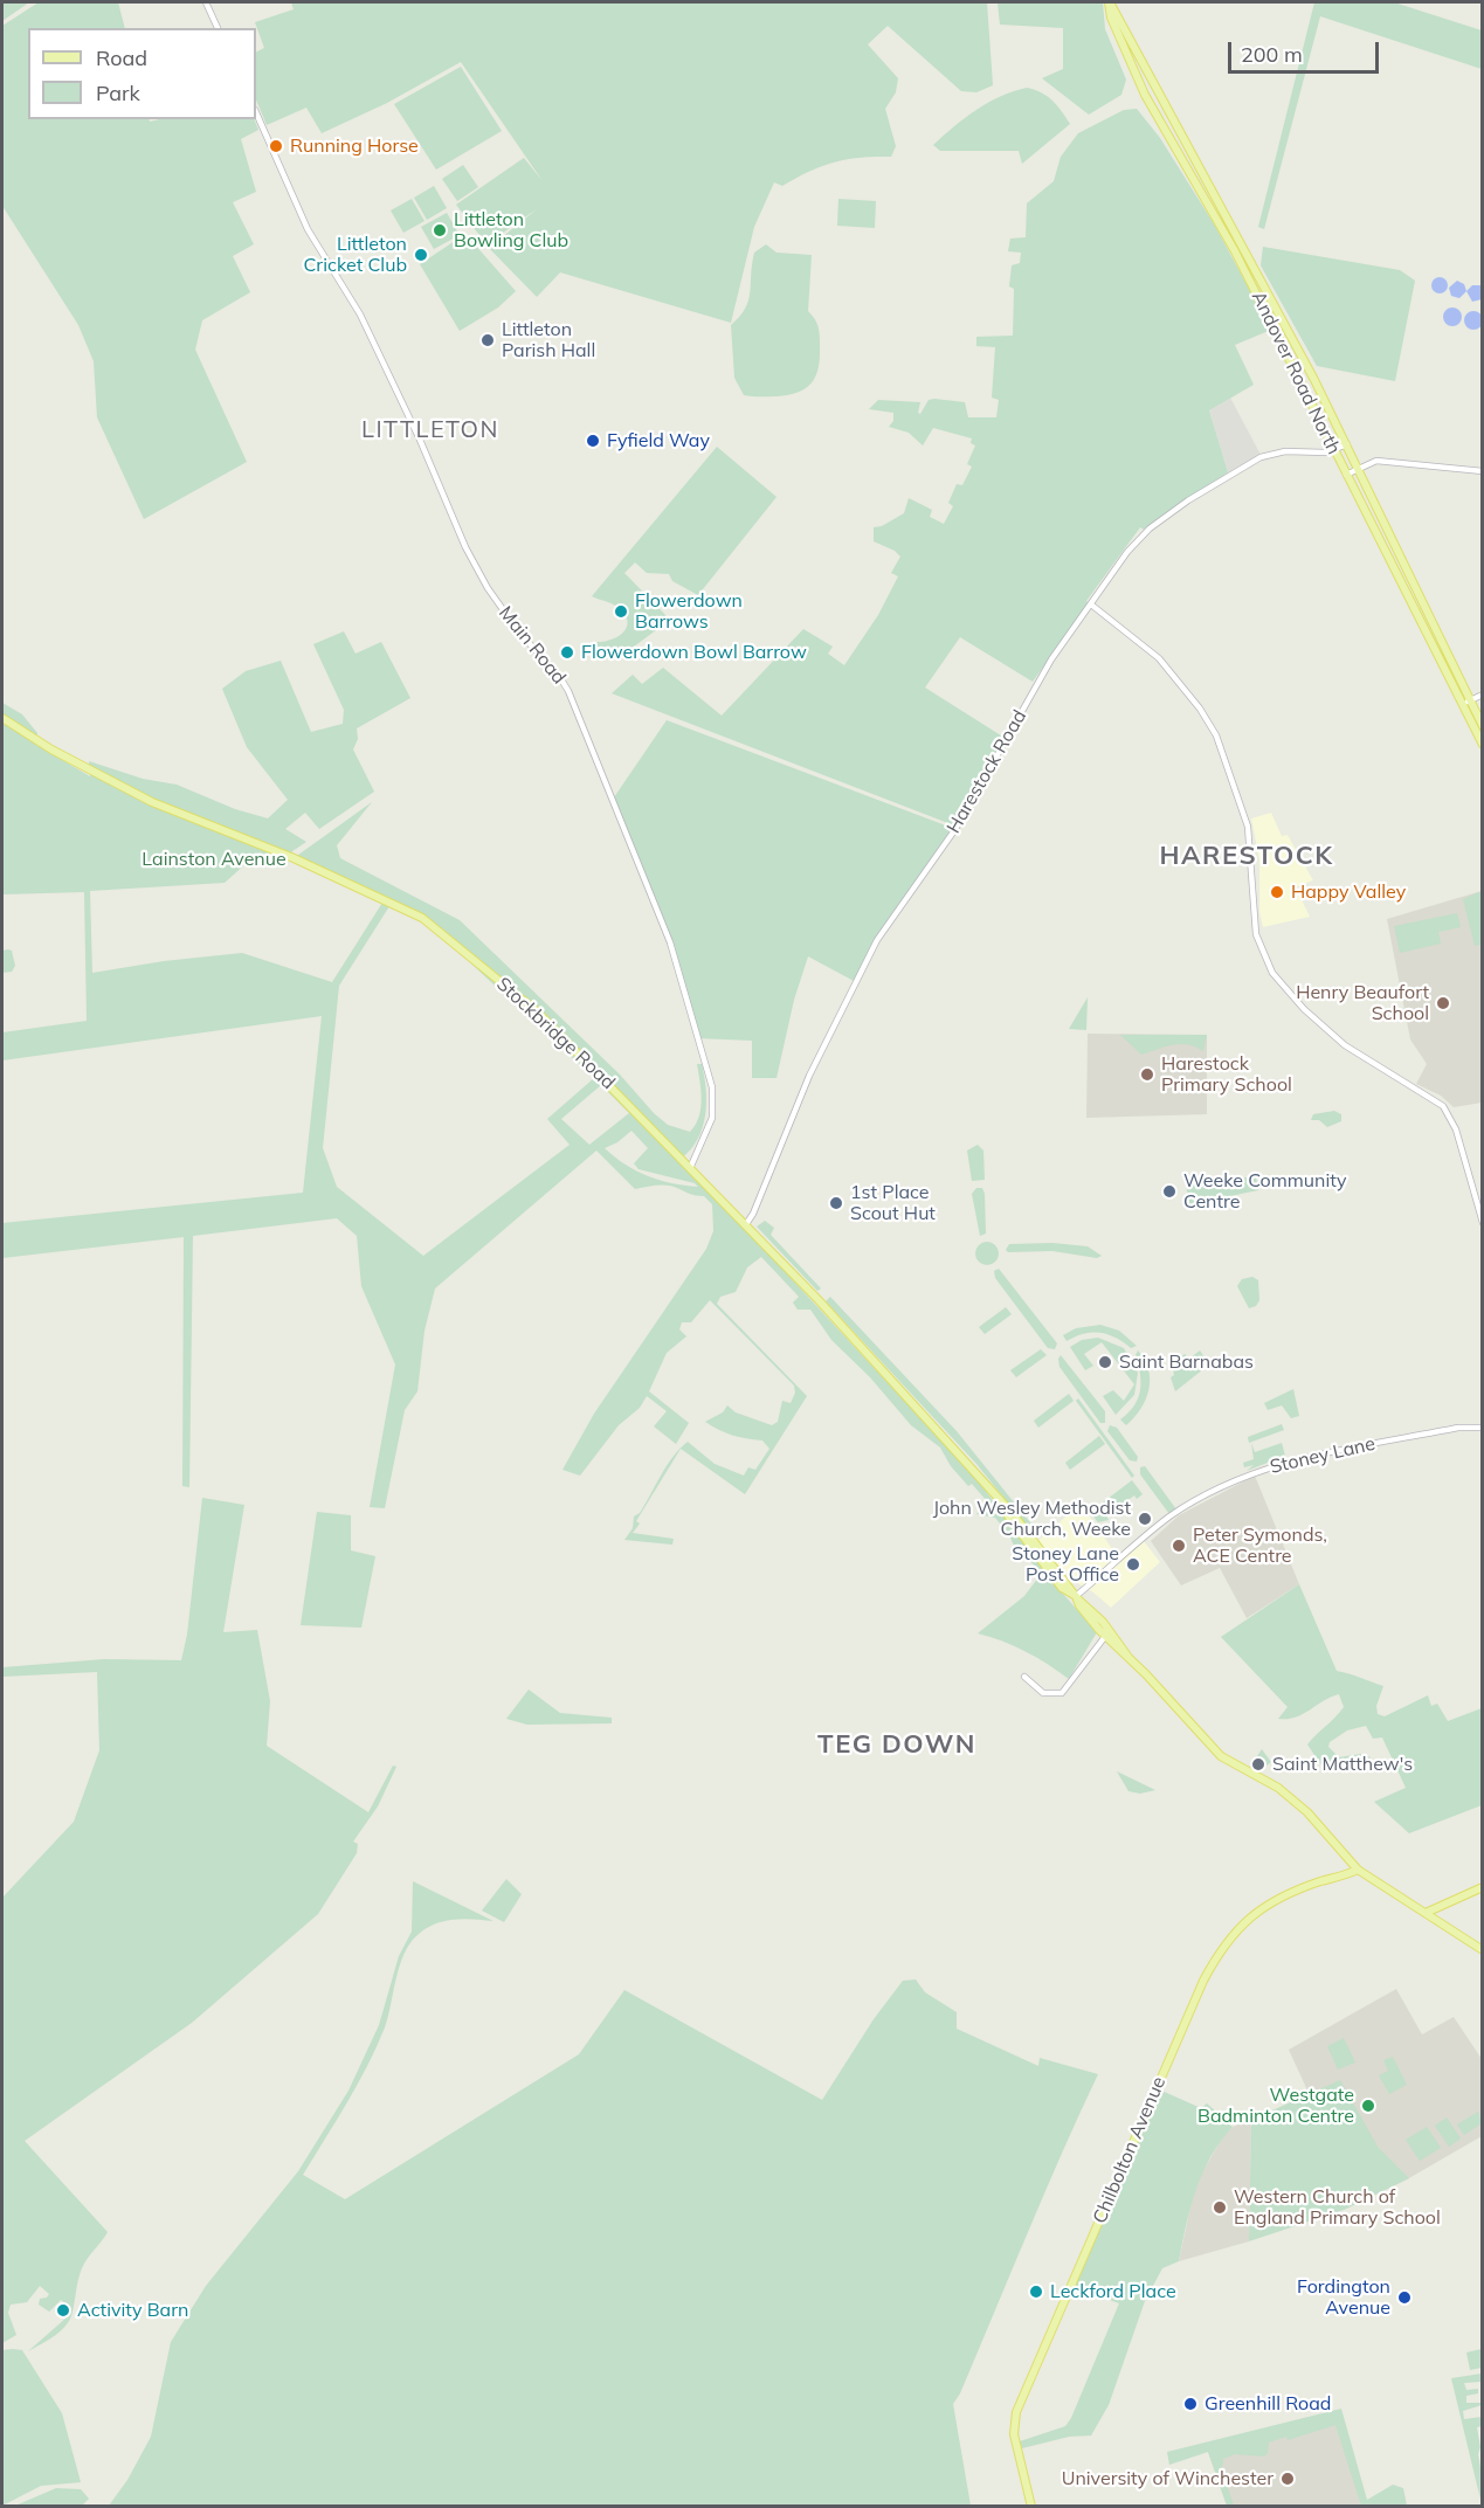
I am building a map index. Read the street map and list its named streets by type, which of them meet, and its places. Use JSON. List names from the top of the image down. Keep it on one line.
{"streets":{"main road":["Andover Road North","Stockbridge Road","Chilbolton Avenue"],"street":["Main Road","Harestock Road","Stoney Lane"]},"crossings":[["Andover Road North","Harestock Road"],["Main Road","Stockbridge Road"],["Harestock Road","Stockbridge Road"],["Stockbridge Road","Stoney Lane"],["Stockbridge Road","Chilbolton Avenue"]],"districts":["LITTLETON","HARESTOCK","TEG DOWN"],"parks":["Lainston Avenue"],"places":["Running Horse","Littleton Bowling Club","Littleton Cricket Club","Littleton Parish Hall","Fyfield Way","Flowerdown Barrows","Flowerdown Bowl Barrow","Happy Valley","Henry Beaufort School","Harestock Primary School","Weeke Community Centre","1st Place Scout Hut","Saint Barnabas","John Wesley Methodist Church, Weeke","Peter Symonds, ACE Centre","Stoney Lane Post Office","Saint Matthew's","Westgate Badminton Centre","Western Church of England Primary School","Leckford Place","Fordington Avenue","Activity Barn","Greenhill Road","University of Winchester"],"legend":["Road","Park"],"scale_bar":"200 m"}
